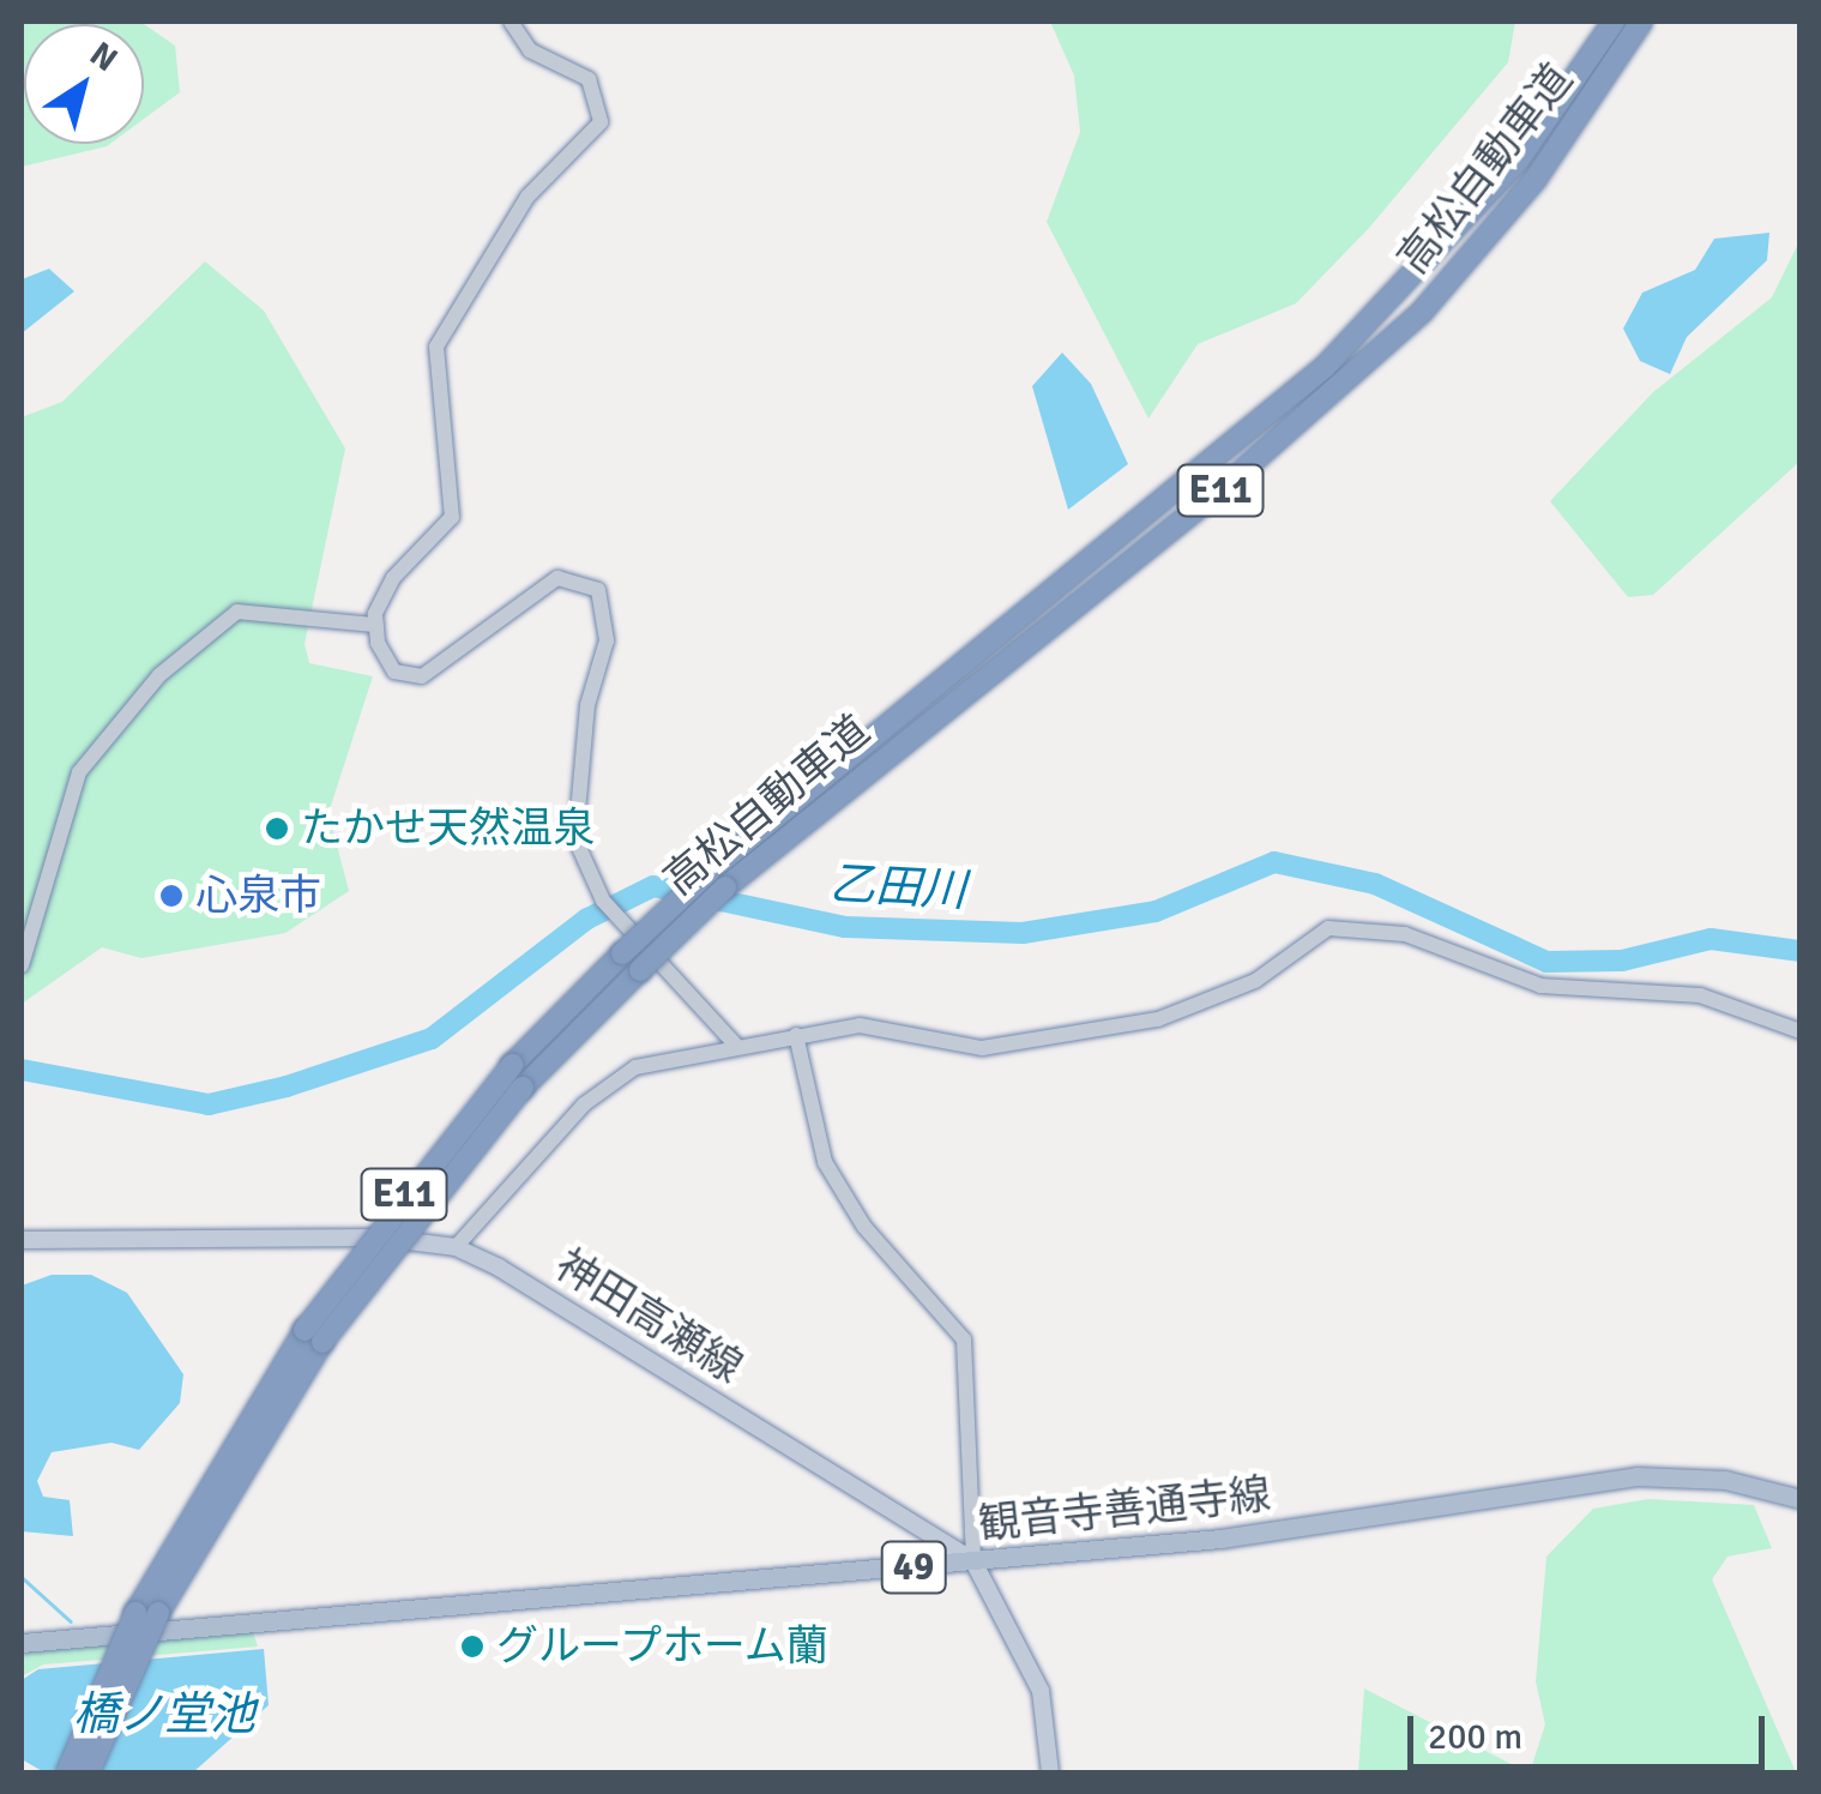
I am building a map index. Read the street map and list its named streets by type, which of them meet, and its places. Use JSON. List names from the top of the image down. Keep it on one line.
{"streets":{"highway":["高松自動車道","E11"],"main road":["神田高瀬線","観音寺善通寺線","49"]},"crossings":[["神田高瀬線","観音寺善通寺線"]],"water":["乙田川","橋ノ堂池"],"places":["たかせ天然温泉","心泉市","グループホーム蘭"],"scale_bar":"200 m","north":"top right"}
